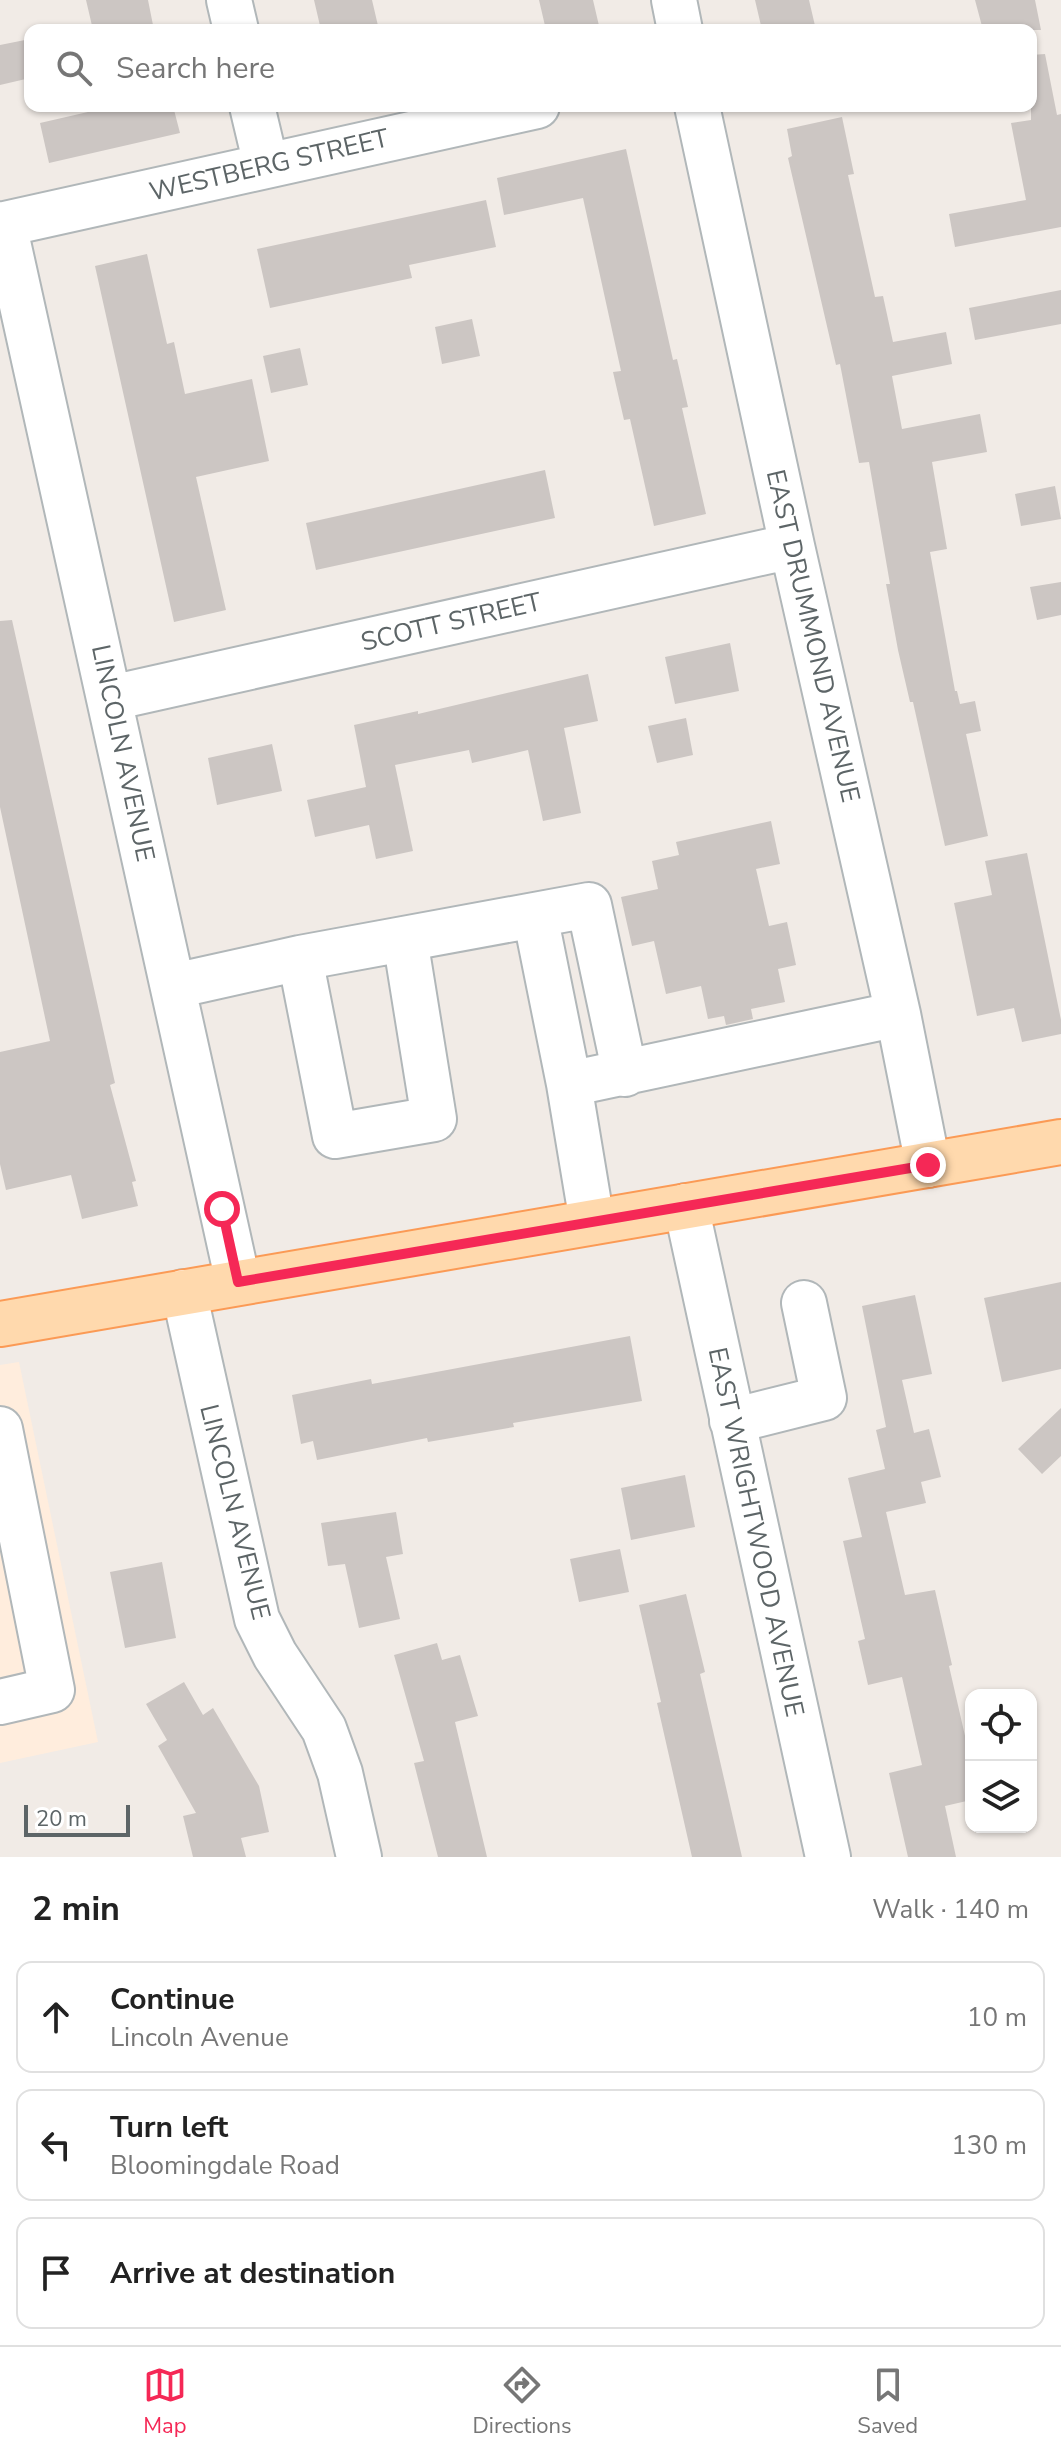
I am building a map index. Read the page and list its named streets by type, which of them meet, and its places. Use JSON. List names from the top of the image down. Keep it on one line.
{"streets":{"street":["WESTBERG STREET","SCOTT STREET","EAST DRUMMOND AVENUE","LINCOLN AVENUE","EAST WRIGHTWOOD AVENUE"]},"crossings":[["WESTBERG STREET","LINCOLN AVENUE"],["SCOTT STREET","EAST DRUMMOND AVENUE"],["SCOTT STREET","LINCOLN AVENUE"]],"scale_bar":"20 m","page":{"search":"Search here","scale":"20 m","heading":["2 min","Walk · 140 m"],"list":[["Continue","Lincoln Avenue","10 m"],["Turn left","Bloomingdale Road","130 m"],"Arrive at destination"],"nav":["Map","Directions","Saved"]}}
